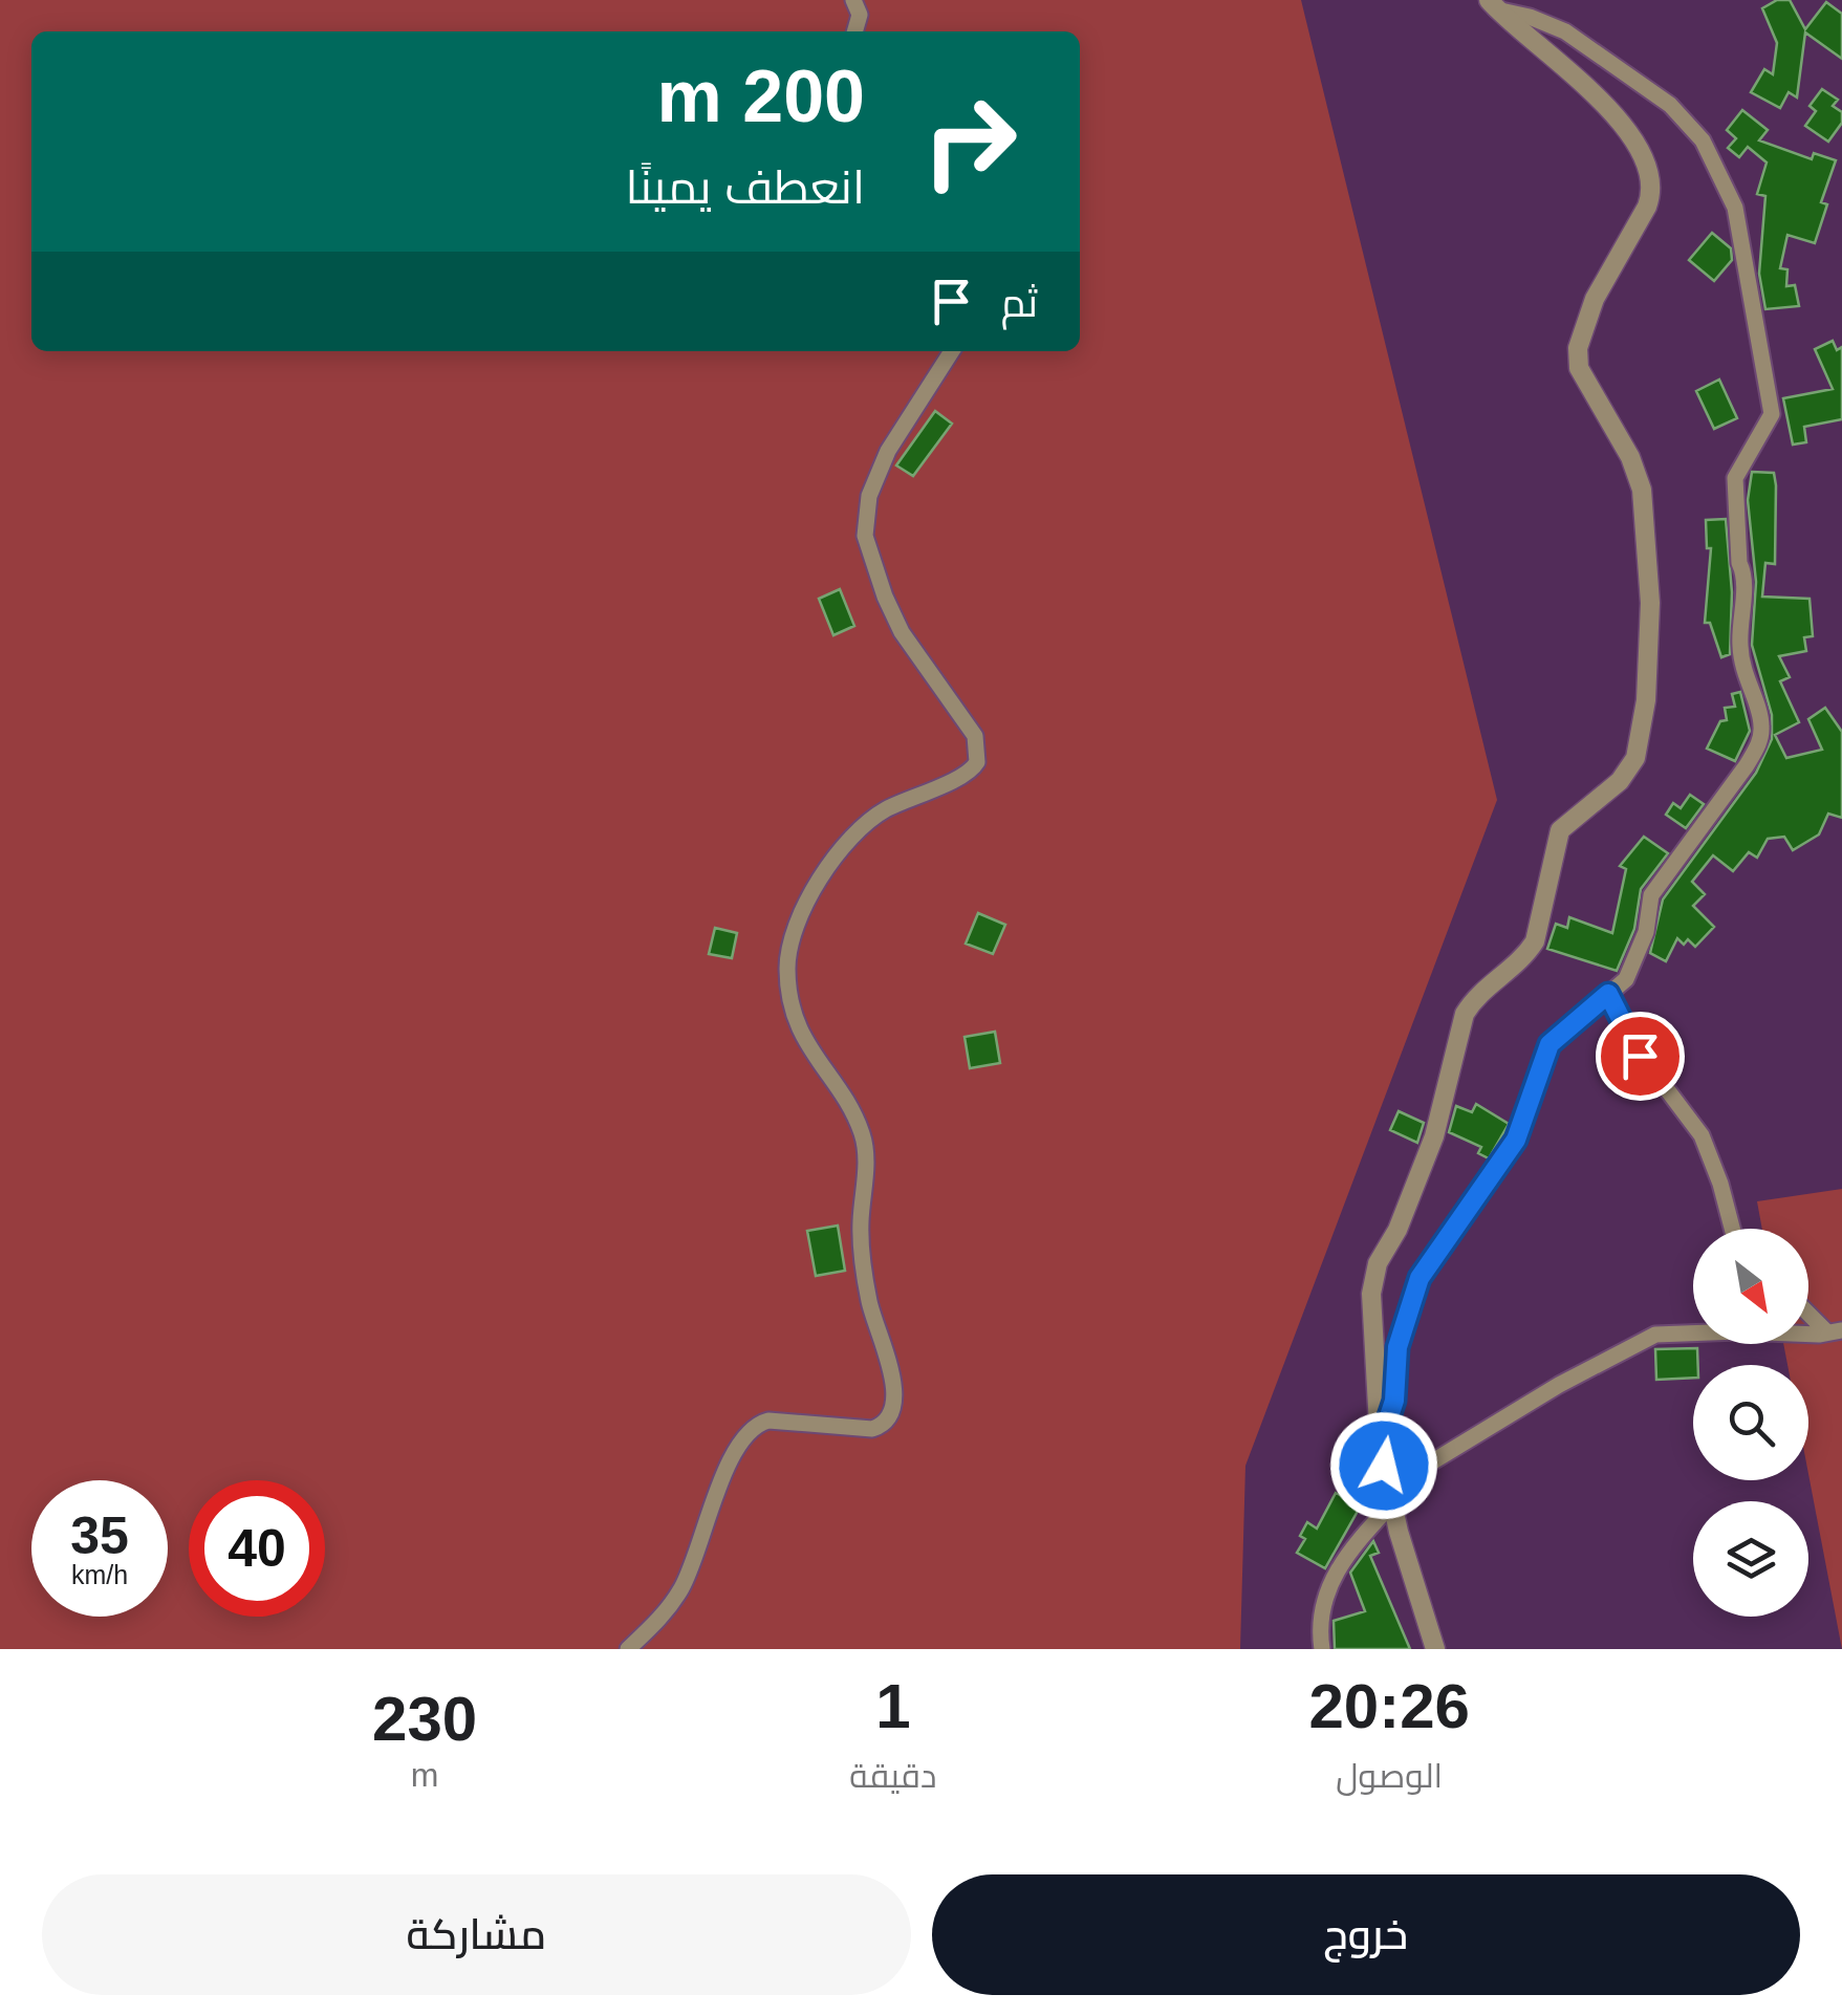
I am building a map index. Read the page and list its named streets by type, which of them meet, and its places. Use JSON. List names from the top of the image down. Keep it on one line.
{"north":"bottom right","page":{"turn":["200 m","انعطف يمينًا"],"then":"ثم","speed":"35 km/h","limit":"40","eta":["20:26","الوصول","1","دقيقة","230","m"],"buttons":["خروج","مشاركة"]}}
